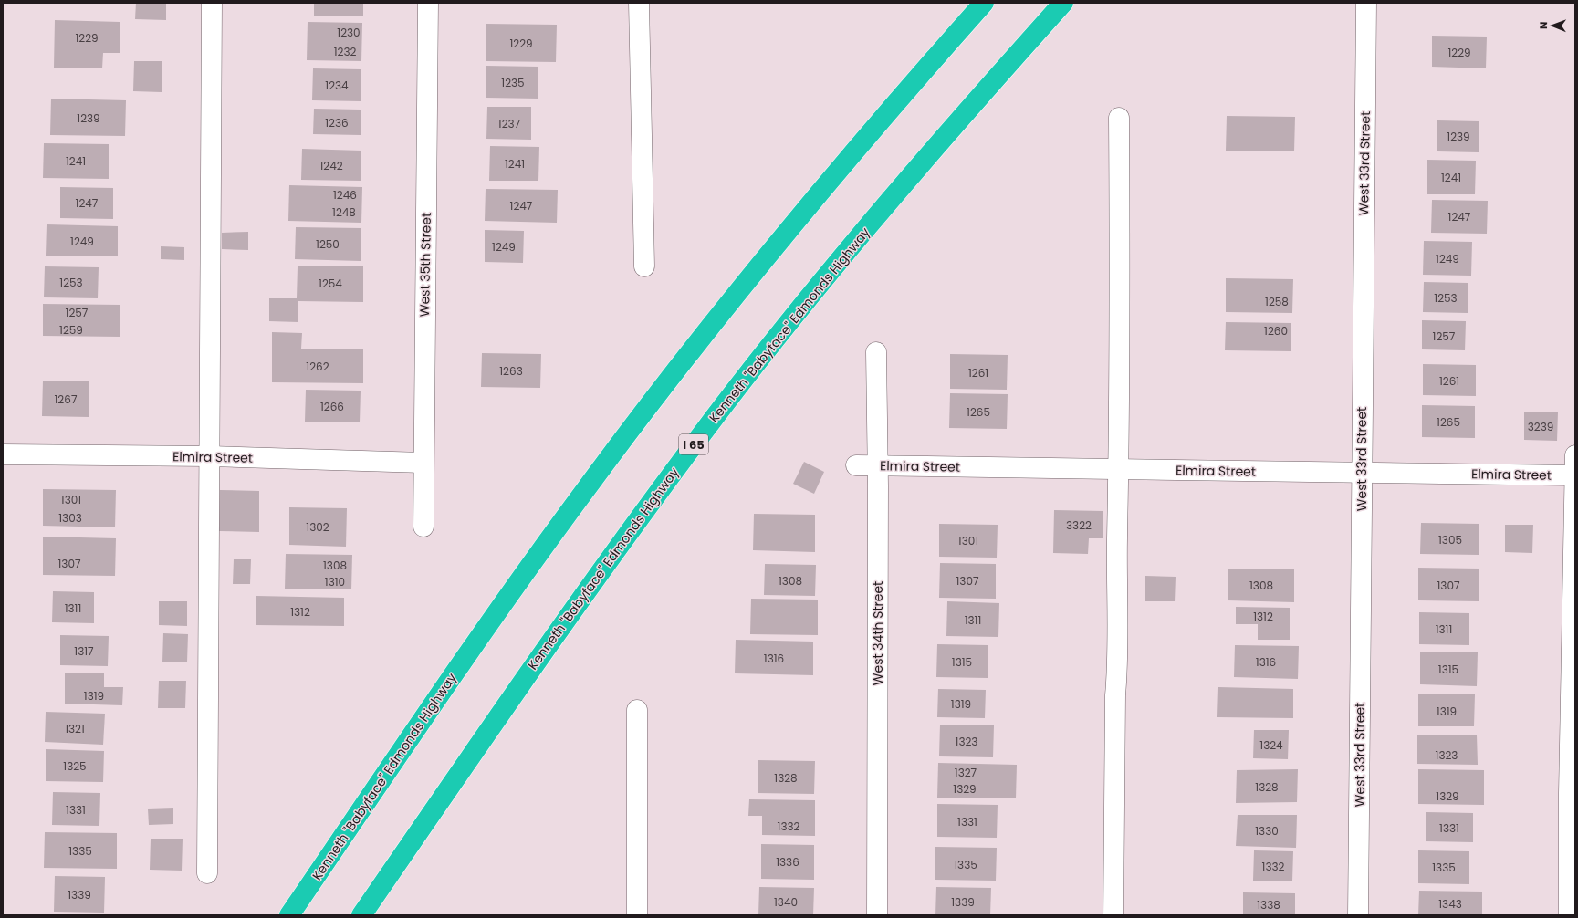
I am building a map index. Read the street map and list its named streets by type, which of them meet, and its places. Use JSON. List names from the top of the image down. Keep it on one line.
{"streets":{"highway":["Kenneth \"Babyface\" Edmonds Highway","I 65"],"street":["West 33rd Street","West 35th Street","Elmira Street","West 34th Street"]},"crossings":[["West 33rd Street","Elmira Street"],["West 35th Street","Elmira Street"],["Elmira Street","West 34th Street"]],"house_numbers":["1230","1229","1229","1232","1229","1235","1234","1239","1236","1237","1239","1241","1241","1242","1241","1246","1247","1247","1248","1247","1249","1250","1249","1249","1253","1254","1253","1258","1257","1259","1260","1257","1262","1263","1261","1261","1267","1266","1265","1265","3239","1301","1303","3322","1302","1305","1301","1307","1308","1308","1307","1310","1308","1307","1311","1312","1312","1311","1311","1317","1316","1315","1316","1315","1319","1319","1319","1321","1323","1324","1323","1325","1327","1328","1328","1329","1329","1331","1331","1332","1331","1330","1335","1336","1335","1332","1335","1339","1340","1339","1343","1338"],"north":"left"}
